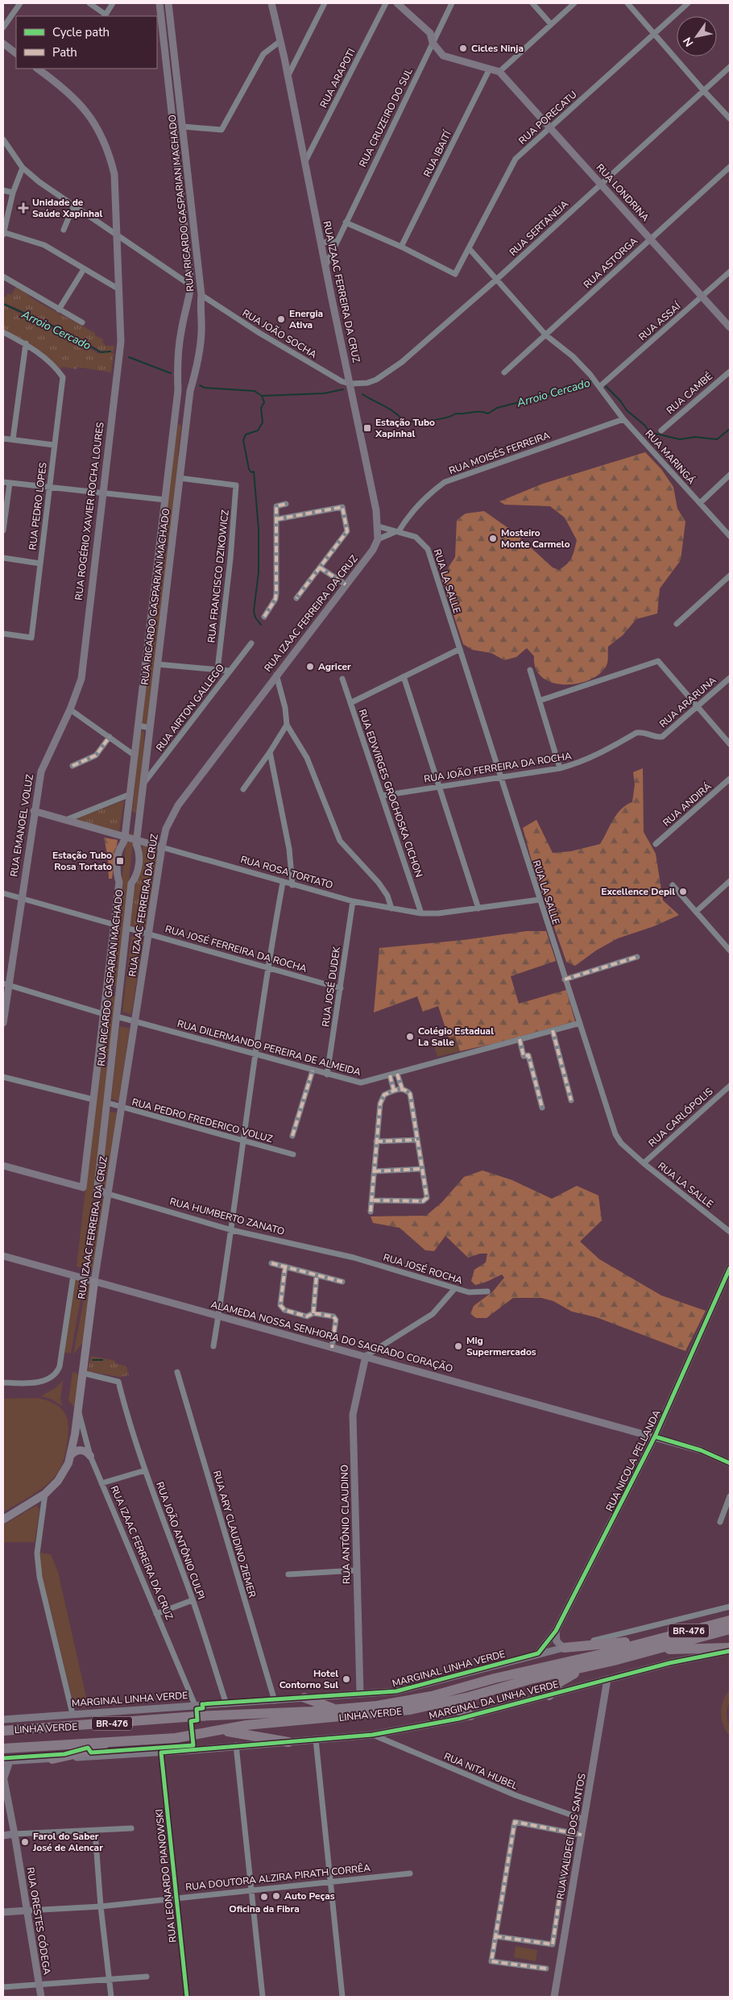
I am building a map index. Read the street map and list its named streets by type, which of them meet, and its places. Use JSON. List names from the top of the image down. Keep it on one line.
{"streets":{"highway":["BR-476","LINHA VERDE"],"main road":["RUA LONDRINA","RUA RICARDO GASPARIAN MACHADO","RUA IZAAC FERREIRA DA CRUZ","RUA ROGÉRIO XAVIER ROCHA LOURES","RUA EMANOEL VOLUZ","RUA ROSA TORTATO","RUA HUMBERTO ZANATO","ALAMEDA NOSSA SENHORA DO SAGRADO CORAÇÃO","RUA NICOLA PELLANDA","RUA ANTÔNIO CLAUDINO","MARGINAL LINHA VERDE","MARGINAL DA LINHA VERDE","RUA VALDECI DOS SANTOS","RUA DOUTORA ALZIRA PIRATH CORRÊA","RUA ORESTES CÓDEGA"],"street":["RUA ARAPOTI","RUA CRUZEIRO DO SUL","RUA PORECATU","RUA IBAITÍ","RUA SERTANEJA","RUA ASTORGA","RUA ASSAÍ","RUA JOÃO SOCHA","RUA CAMBÉ","RUA MOISÉS FERREIRA","RUA MARINGÁ","RUA PEDRO LOPES","RUA FRANCISCO DZIKOWICZ","RUA LA SALLE","RUA ARARUNA","RUA AIRTON GALLEGO","RUA JOÃO FERREIRA DA ROCHA","RUA EDWIRGES GROCHOSKA CICHON","RUA ANDIRÁ","RUA JOSÉ FERREIRA DA ROCHA","RUA JOSÉ DUDEK","RUA DILERMANDO PEREIRA DE ALMEIDA","RUA CARLÓPOLIS","RUA PEDRO FREDERICO VOLUZ","RUA JOSÉ ROCHA","RUA ARY CLAUDINO ZIEMER","RUA JOÃO ANTÔNIO CULPI","RUA NITA HUBEL","RUA LEONARDO PIANOWSKI"]},"crossings":[["RUA ARAPOTI","RUA IZAAC FERREIRA DA CRUZ"],["RUA CRUZEIRO DO SUL","RUA IZAAC FERREIRA DA CRUZ"],["RUA PORECATU","RUA IBAITÍ"],["RUA PORECATU","RUA LONDRINA"],["RUA PORECATU","RUA MARINGÁ"],["RUA LONDRINA","RUA SERTANEJA"],["RUA LONDRINA","RUA ASTORGA"],["RUA LONDRINA","RUA ASSAÍ"],["RUA RICARDO GASPARIAN MACHADO","RUA JOÃO SOCHA"],["RUA RICARDO GASPARIAN MACHADO","RUA FRANCISCO DZIKOWICZ"],["RUA RICARDO GASPARIAN MACHADO","RUA AIRTON GALLEGO"],["RUA RICARDO GASPARIAN MACHADO","RUA ROSA TORTATO"],["RUA RICARDO GASPARIAN MACHADO","RUA JOSÉ FERREIRA DA ROCHA"],["RUA RICARDO GASPARIAN MACHADO","RUA DILERMANDO PEREIRA DE ALMEIDA"],["RUA RICARDO GASPARIAN MACHADO","RUA PEDRO FREDERICO VOLUZ"],["RUA RICARDO GASPARIAN MACHADO","RUA HUMBERTO ZANATO"],["RUA SERTANEJA","RUA IZAAC FERREIRA DA CRUZ"],["RUA SERTANEJA","RUA JOÃO SOCHA"],["RUA SERTANEJA","RUA MARINGÁ"],["RUA ASTORGA","RUA MARINGÁ"],["RUA IZAAC FERREIRA DA CRUZ","RUA JOÃO SOCHA"],["RUA IZAAC FERREIRA DA CRUZ","RUA LA SALLE"],["RUA IZAAC FERREIRA DA CRUZ","RUA ROSA TORTATO"],["RUA IZAAC FERREIRA DA CRUZ","RUA JOSÉ FERREIRA DA ROCHA"],["RUA IZAAC FERREIRA DA CRUZ","RUA DILERMANDO PEREIRA DE ALMEIDA"],["RUA IZAAC FERREIRA DA CRUZ","RUA PEDRO FREDERICO VOLUZ"],["RUA IZAAC FERREIRA DA CRUZ","RUA HUMBERTO ZANATO"],["RUA IZAAC FERREIRA DA CRUZ","ALAMEDA NOSSA SENHORA DO SAGRADO CORAÇÃO"],["RUA IZAAC FERREIRA DA CRUZ","RUA JOÃO ANTÔNIO CULPI"],["RUA IZAAC FERREIRA DA CRUZ","MARGINAL LINHA VERDE"],["RUA ASSAÍ","RUA MARINGÁ"],["RUA MOISÉS FERREIRA","RUA MARINGÁ"],["RUA MOISÉS FERREIRA","RUA LA SALLE"],["RUA ROGÉRIO XAVIER ROCHA LOURES","RUA EMANOEL VOLUZ"],["RUA LA SALLE","RUA JOÃO FERREIRA DA ROCHA"],["RUA LA SALLE","RUA ROSA TORTATO"],["RUA LA SALLE","RUA DILERMANDO PEREIRA DE ALMEIDA"],["RUA LA SALLE","RUA CARLÓPOLIS"],["RUA ARARUNA","RUA JOÃO FERREIRA DA ROCHA"],["RUA JOÃO FERREIRA DA ROCHA","RUA EDWIRGES GROCHOSKA CICHON"],["RUA EDWIRGES GROCHOSKA CICHON","RUA ROSA TORTATO"],["RUA EMANOEL VOLUZ","RUA ROSA TORTATO"],["RUA ROSA TORTATO","RUA JOSÉ DUDEK"],["RUA JOSÉ FERREIRA DA ROCHA","RUA JOSÉ DUDEK"],["RUA JOSÉ DUDEK","RUA DILERMANDO PEREIRA DE ALMEIDA"],["RUA HUMBERTO ZANATO","RUA JOSÉ ROCHA"],["ALAMEDA NOSSA SENHORA DO SAGRADO CORAÇÃO","RUA NICOLA PELLANDA"],["ALAMEDA NOSSA SENHORA DO SAGRADO CORAÇÃO","RUA ANTÔNIO CLAUDINO"],["RUA NICOLA PELLANDA","MARGINAL LINHA VERDE"],["RUA ANTÔNIO CLAUDINO","MARGINAL LINHA VERDE"],["RUA ARY CLAUDINO ZIEMER","MARGINAL LINHA VERDE"],["RUA JOÃO ANTÔNIO CULPI","MARGINAL LINHA VERDE"],["MARGINAL DA LINHA VERDE","RUA NITA HUBEL"],["MARGINAL DA LINHA VERDE","RUA VALDECI DOS SANTOS"],["MARGINAL DA LINHA VERDE","RUA LEONARDO PIANOWSKI"],["RUA NITA HUBEL","RUA VALDECI DOS SANTOS"],["RUA LEONARDO PIANOWSKI","RUA DOUTORA ALZIRA PIRATH CORRÊA"],["RUA DOUTORA ALZIRA PIRATH CORRÊA","RUA ORESTES CÓDEGA"]],"water":["Arroio Cercado"],"places":{"other":["Cicles Ninja","Energia Ativa","Mosteiro Monte Carmelo","Agricer","Excellence Depil","Colégio Estadual La Salle","Mig Supermercados","Hotel Contorno Sul","Farol do Saber José de Alencar","Auto Peças","Oficina da Fibra"],"health":["Unidade de Saúde Xapinhal"],"transit":["Estação Tubo Xapinhal","Estação Tubo Rosa Tortato"]},"legend":["Cycle path","Path"],"north":"bottom left"}
